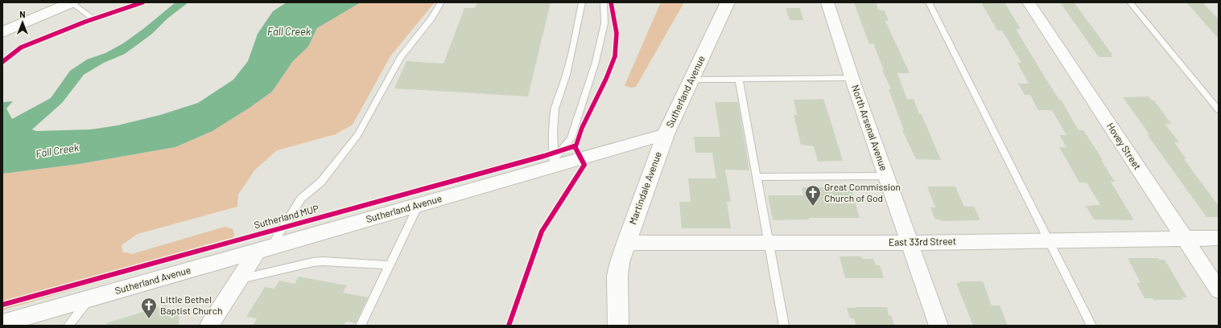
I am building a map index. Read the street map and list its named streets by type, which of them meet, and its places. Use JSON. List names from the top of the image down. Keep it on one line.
{"streets":{"main road":["Sutherland Avenue","Martindale Avenue"],"street":["North Arsenal Avenue","Hovey Street","East 33rd Street"],"cycle path":["Sutherland MUP"]},"crossings":[["Sutherland Avenue","Martindale Avenue"],["North Arsenal Avenue","East 33rd Street"],["Hovey Street","East 33rd Street"],["Martindale Avenue","East 33rd Street"]],"water":["Fall Creek"],"places":{"church":["Great Commission Church of God","Little Bethel Baptist Church"]},"north":"top"}
